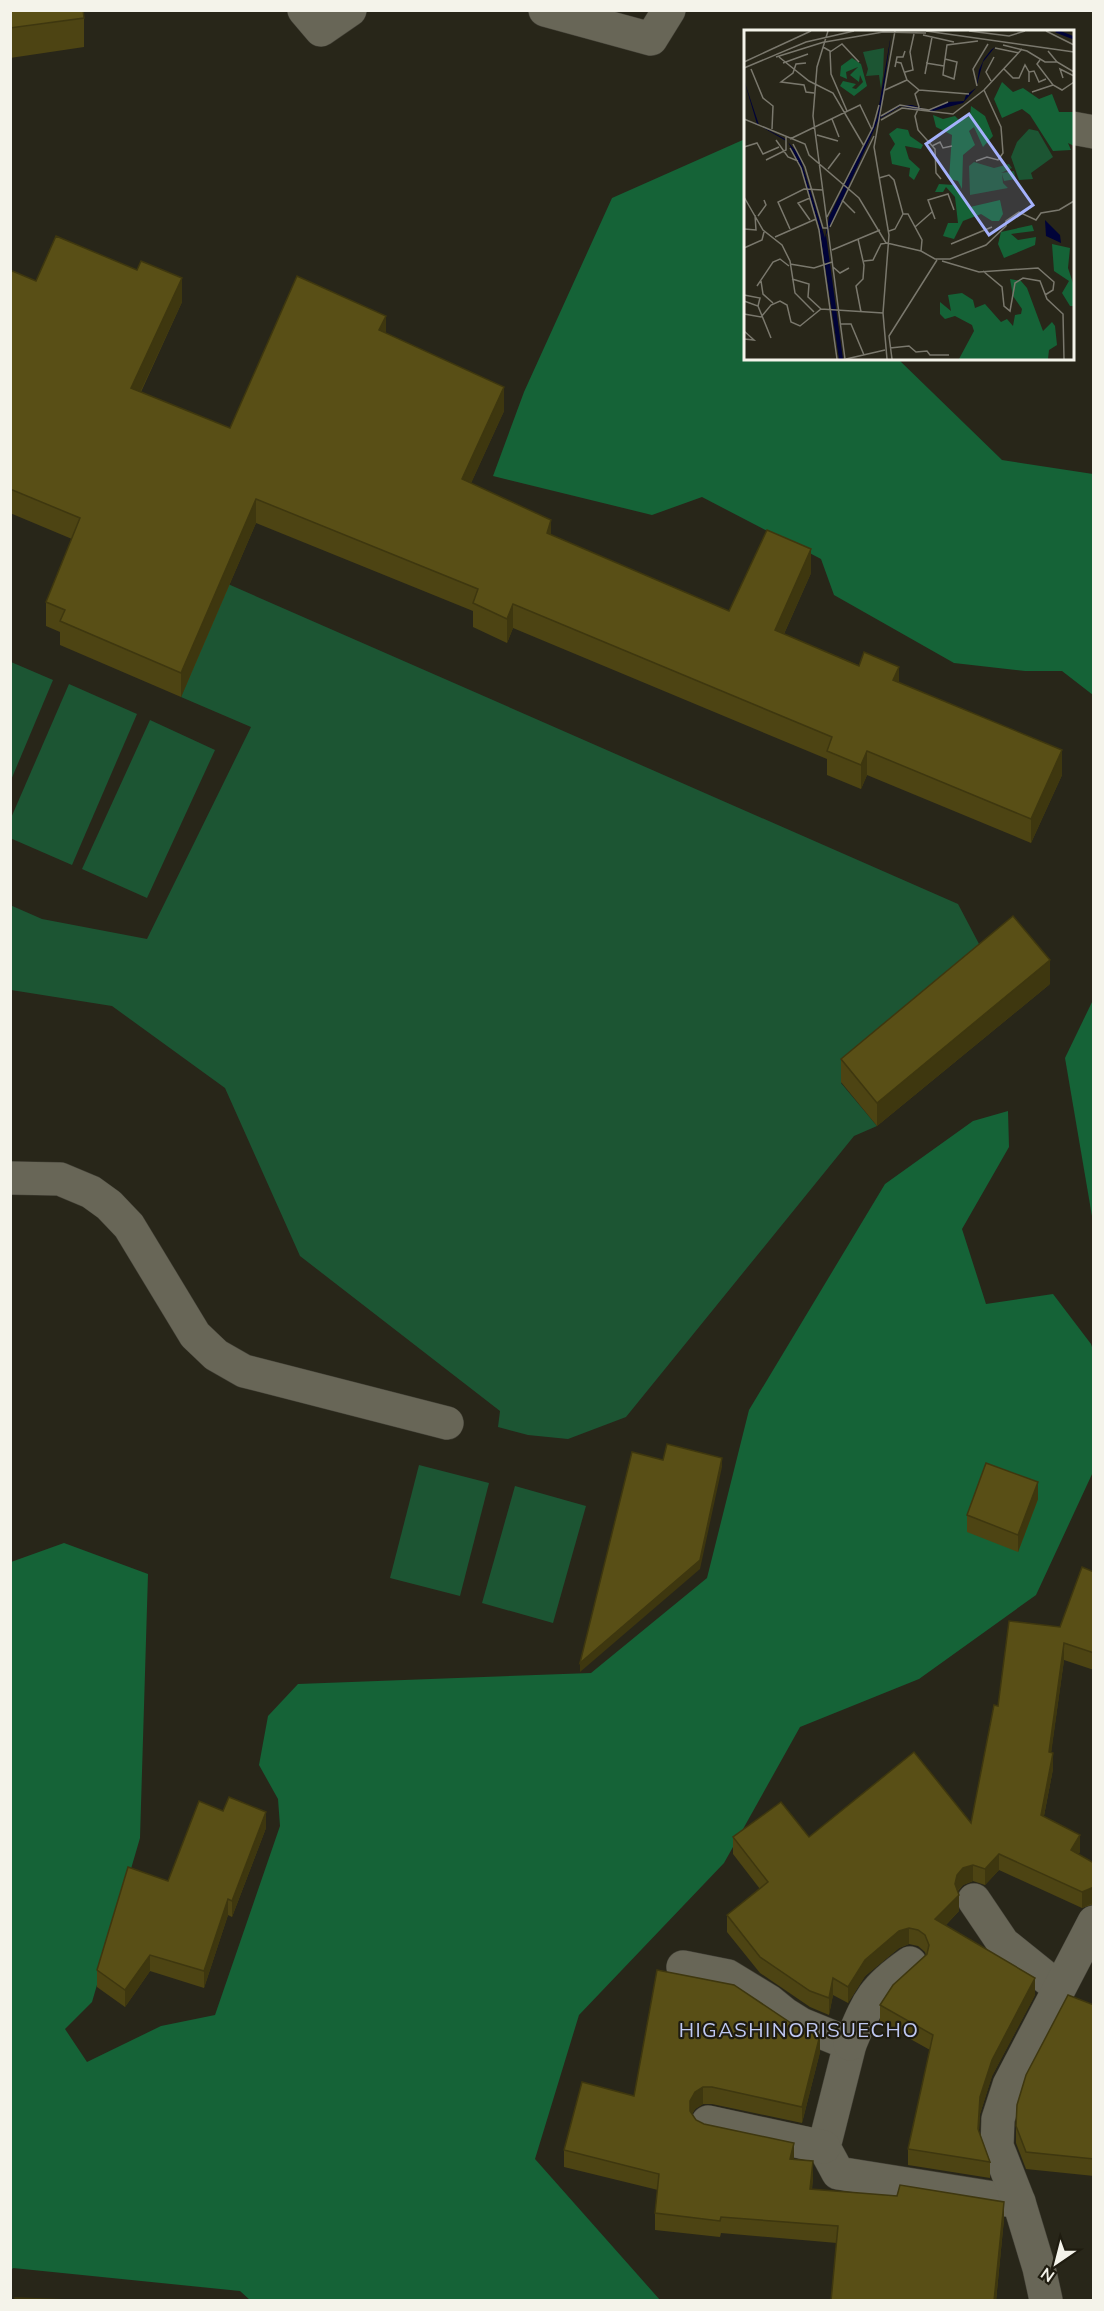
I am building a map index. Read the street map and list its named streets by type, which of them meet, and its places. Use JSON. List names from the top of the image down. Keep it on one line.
{"districts":["HIGASHINORISUECHO"],"north":"bottom left"}
